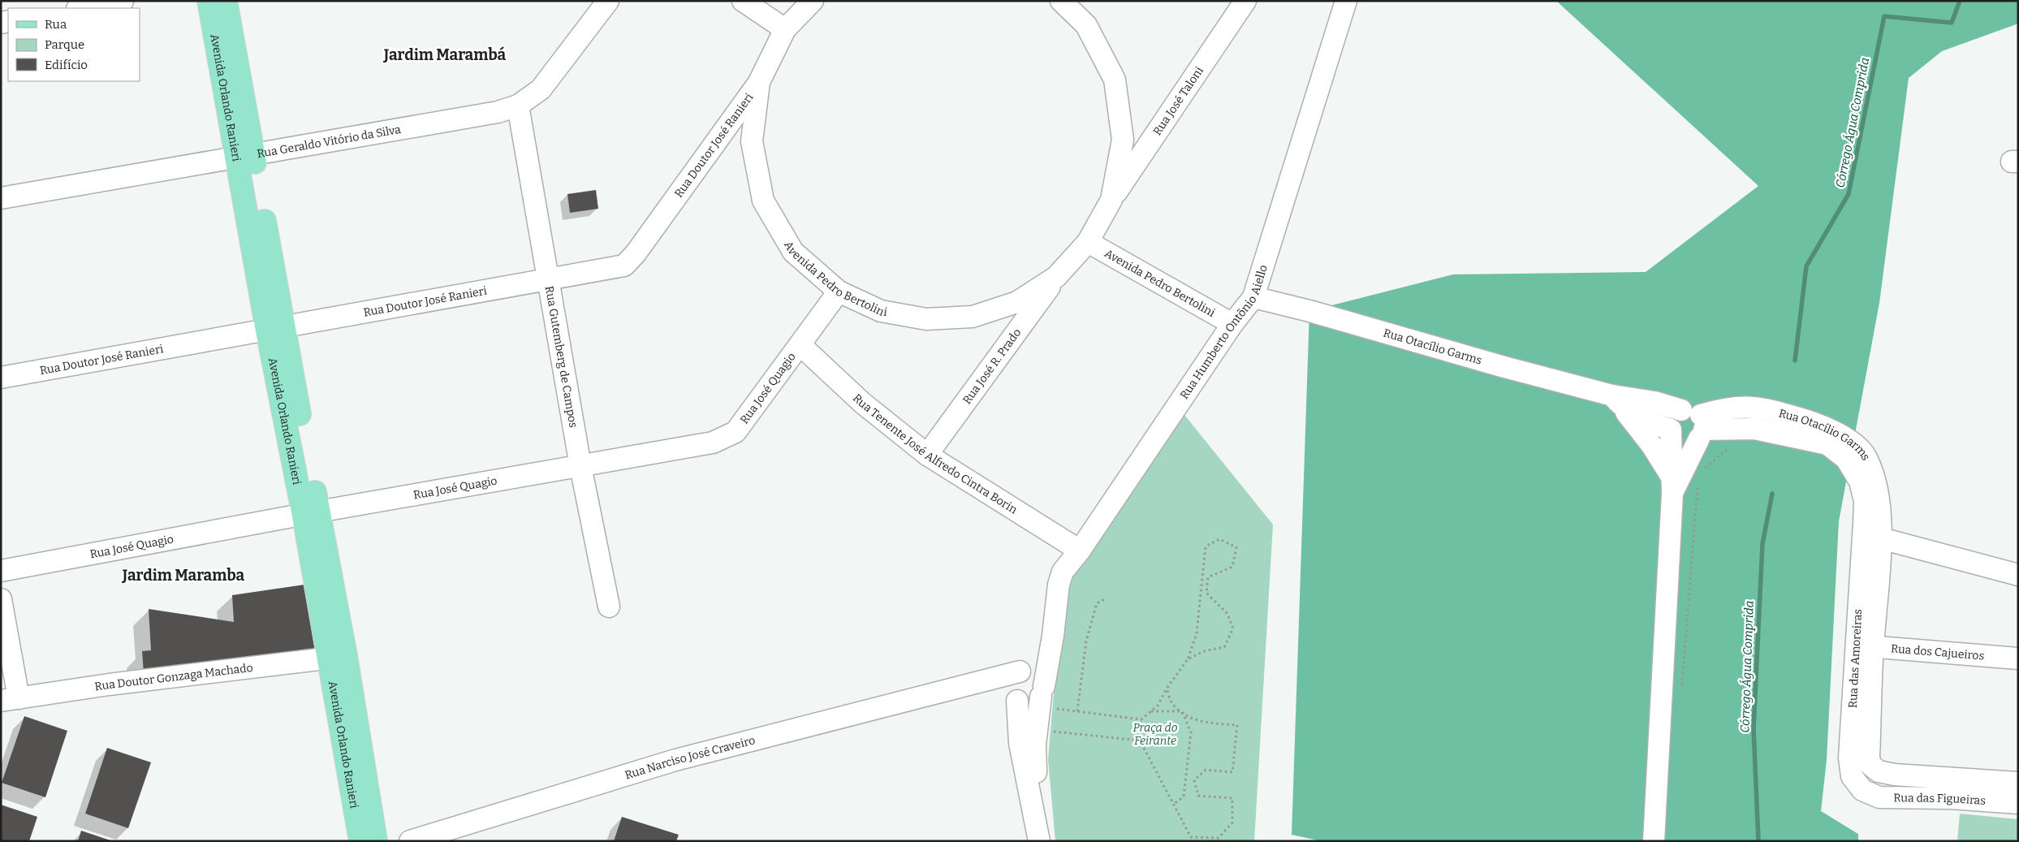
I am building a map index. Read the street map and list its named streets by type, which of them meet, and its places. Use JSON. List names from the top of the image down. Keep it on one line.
{"streets":{"main road":["Avenida Orlando Ranieri"],"street":["Rua José Taloni","Rua Geraldo Vitório da Silva","Rua Doutor José Ranieri","Avenida Pedro Bertolini","Rua Humberto Ontõnio Aiello","Rua Otacílio Garms","Rua Gutemberg de Campos","Rua José R. Prado","Rua José Quagio","Rua Tenente José Alfredo Cintra Borin","Rua dos Cajueiros","Rua das Amoreiras","Rua Doutor Gonzaga Machado","Rua Narciso José Craveiro","Rua das Figueiras"]},"crossings":[["Avenida Orlando Ranieri","Rua Geraldo Vitório da Silva"],["Avenida Orlando Ranieri","Rua Doutor José Ranieri"],["Avenida Orlando Ranieri","Rua José Quagio"],["Avenida Orlando Ranieri","Rua Doutor Gonzaga Machado"],["Rua José Taloni","Avenida Pedro Bertolini"],["Rua Geraldo Vitório da Silva","Rua Gutemberg de Campos"],["Rua Doutor José Ranieri","Avenida Pedro Bertolini"],["Rua Doutor José Ranieri","Rua Gutemberg de Campos"],["Avenida Pedro Bertolini","Rua Humberto Ontõnio Aiello"],["Avenida Pedro Bertolini","Rua José R. Prado"],["Avenida Pedro Bertolini","Rua José Quagio"],["Rua Humberto Ontõnio Aiello","Rua Otacílio Garms"],["Rua Humberto Ontõnio Aiello","Rua Tenente José Alfredo Cintra Borin"],["Rua Otacílio Garms","Rua das Amoreiras"],["Rua Gutemberg de Campos","Rua José Quagio"],["Rua José R. Prado","Rua Tenente José Alfredo Cintra Borin"],["Rua José Quagio","Rua Tenente José Alfredo Cintra Borin"],["Rua dos Cajueiros","Rua das Amoreiras"],["Rua das Amoreiras","Rua das Figueiras"]],"districts":["Jardim Marambá","Jardim Maramba"],"water":["Córrego Água Comprida"],"parks":["Praça do Feirante"],"legend":["Rua","Parque","Edifício"]}
